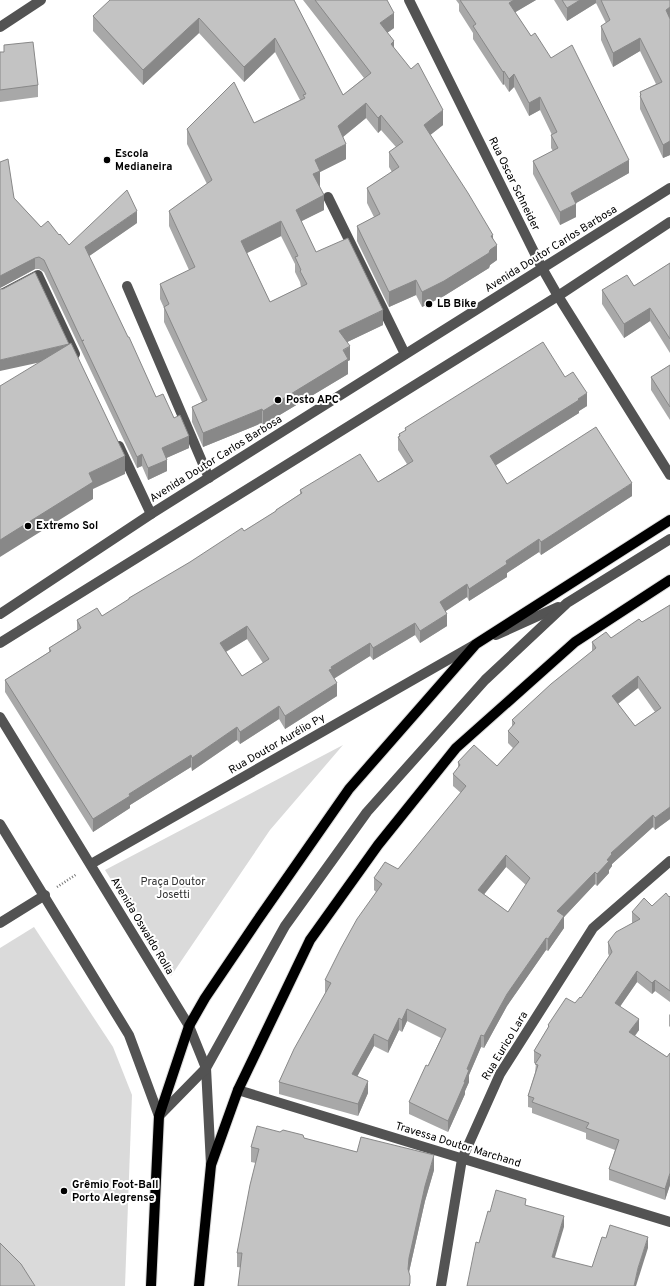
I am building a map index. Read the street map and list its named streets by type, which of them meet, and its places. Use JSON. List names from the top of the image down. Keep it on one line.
{"streets":{"street":["Rua Oscar Schneider","Avenida Doutor Carlos Barbosa","Rua Doutor Aurélio Py","Avenida Oswaldo Rolla","Rua Eurico Lara","Travessa Doutor Marchand"]},"crossings":[["Rua Oscar Schneider","Avenida Doutor Carlos Barbosa"],["Rua Doutor Aurélio Py","Avenida Oswaldo Rolla"],["Rua Eurico Lara","Travessa Doutor Marchand"]],"parks":["Praça Doutor Josetti"],"places":["Escola Medianeira","LB Bike","Posto APC","Extremo Sol","Grêmio Foot-Ball Porto Alegrense"]}
